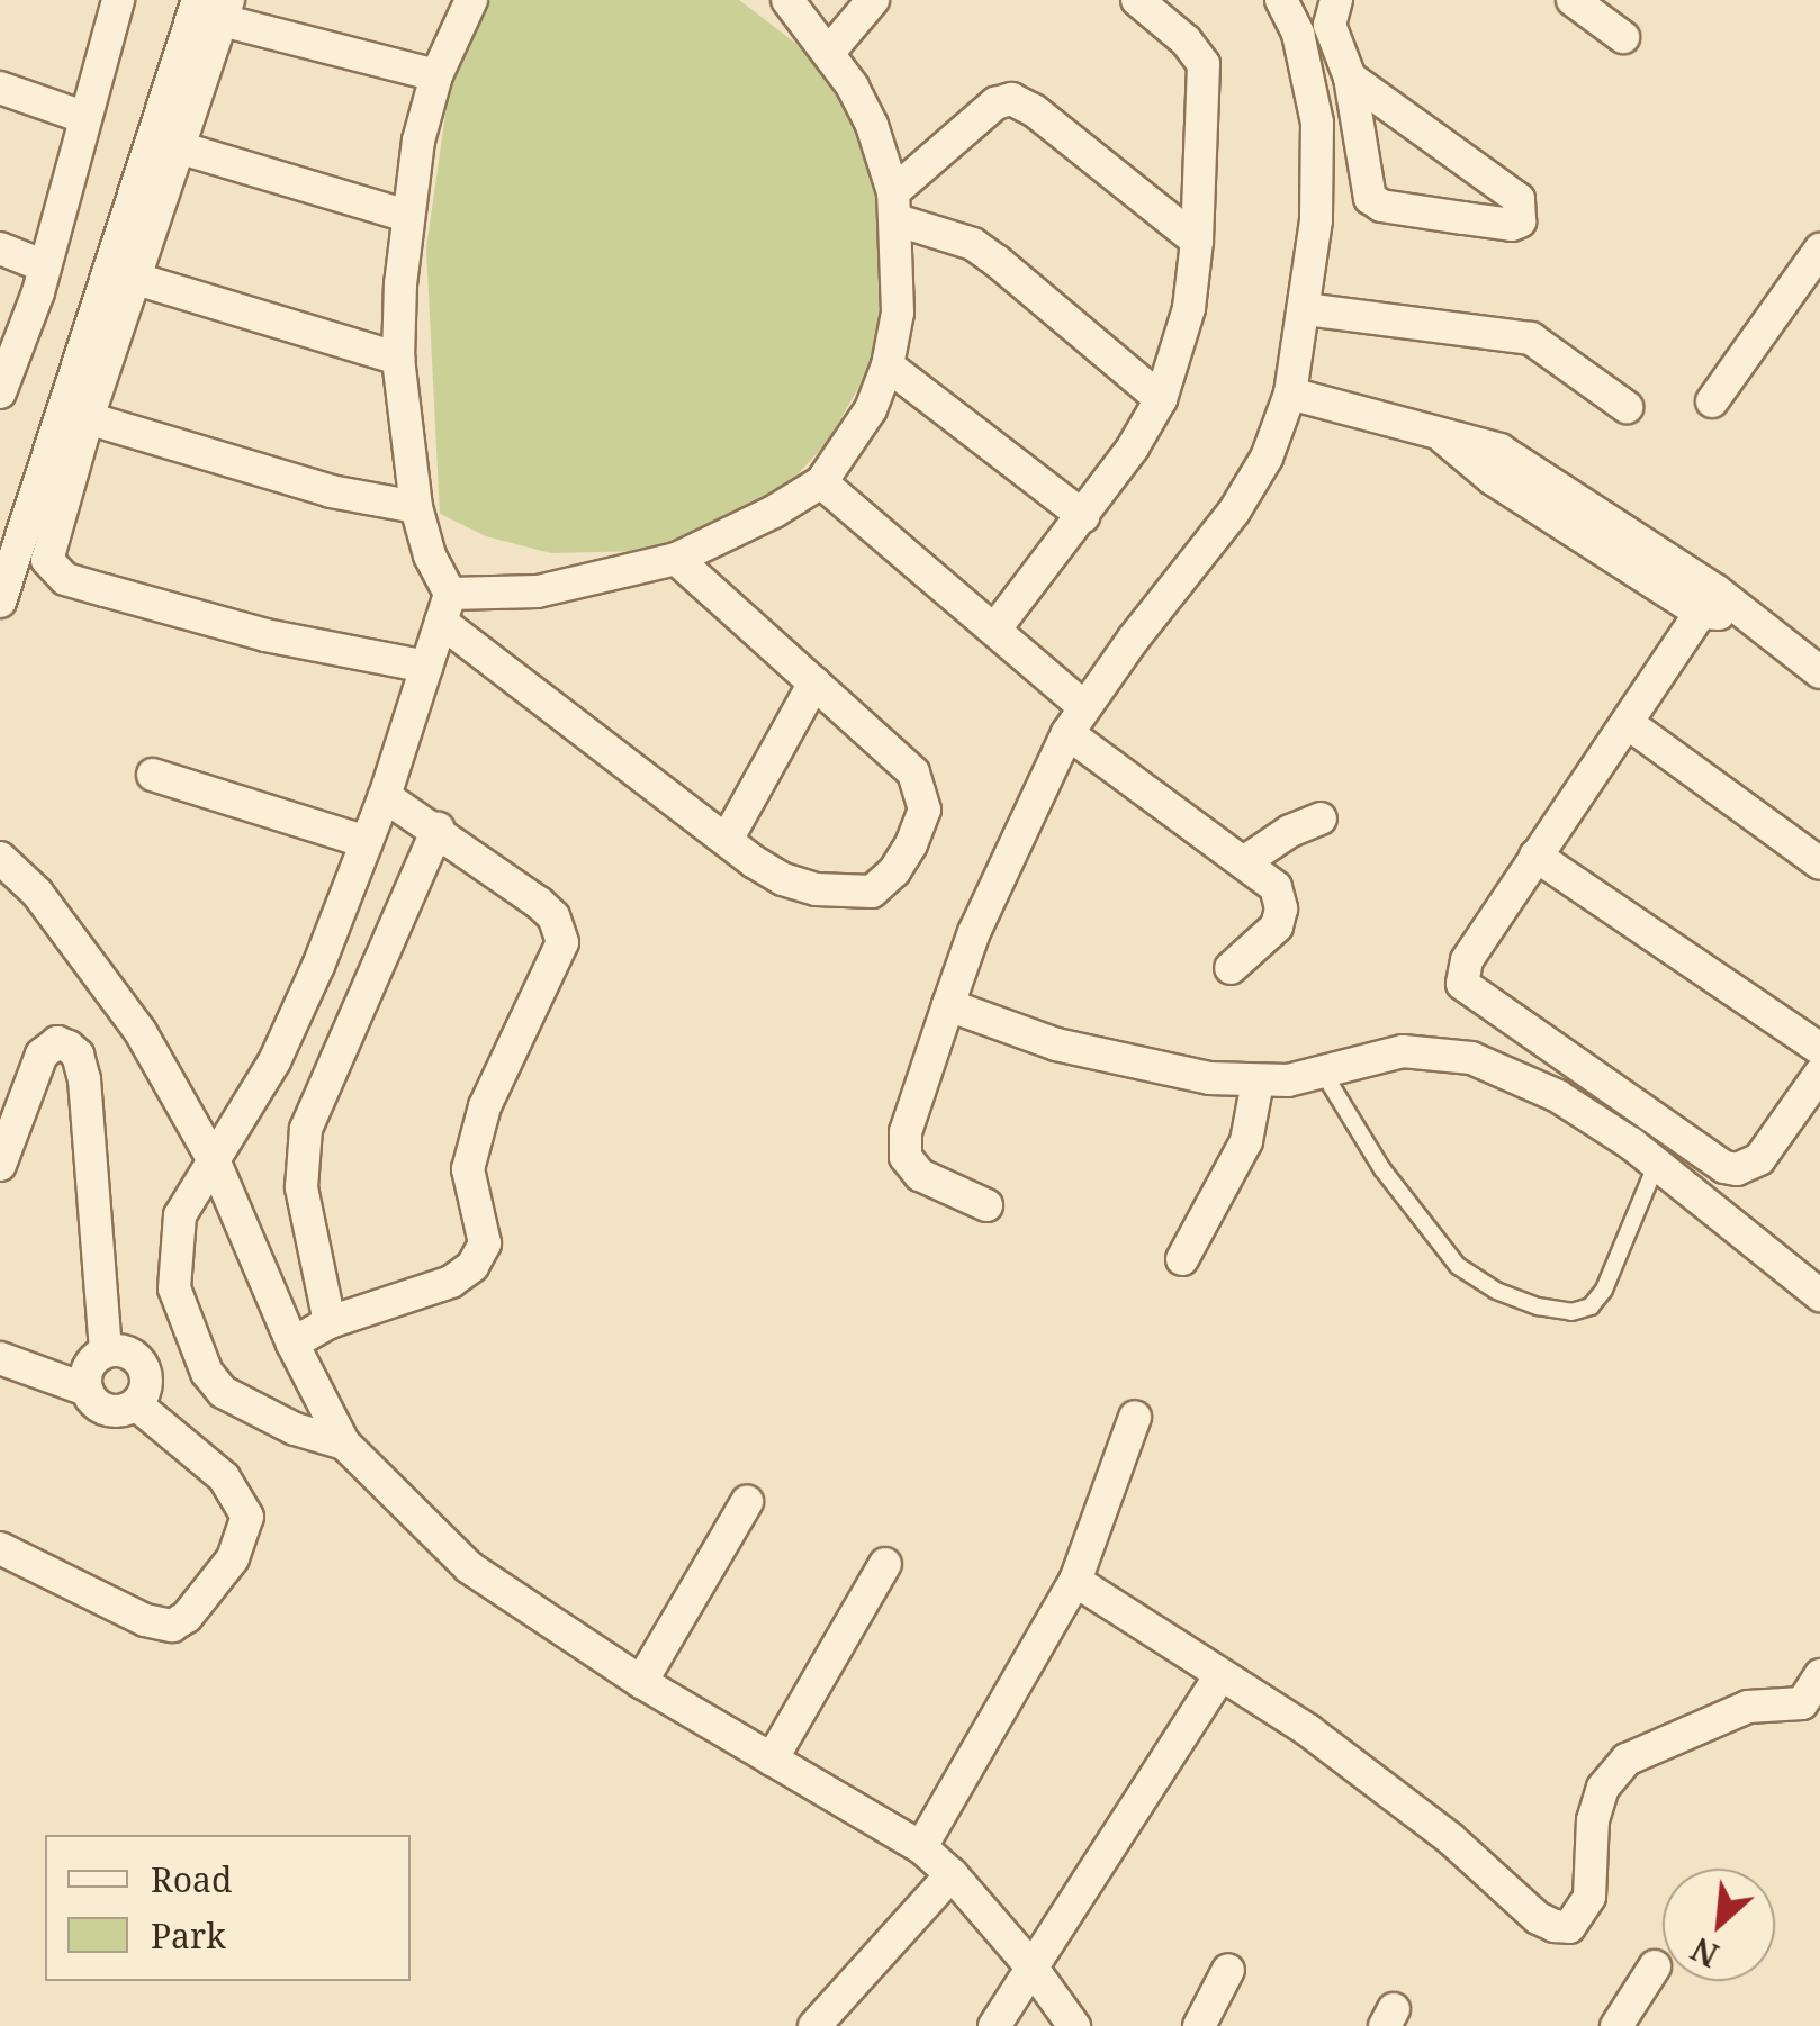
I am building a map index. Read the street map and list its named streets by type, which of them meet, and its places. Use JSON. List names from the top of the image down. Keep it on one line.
{"legend":["Road","Park"],"north":"bottom left"}
